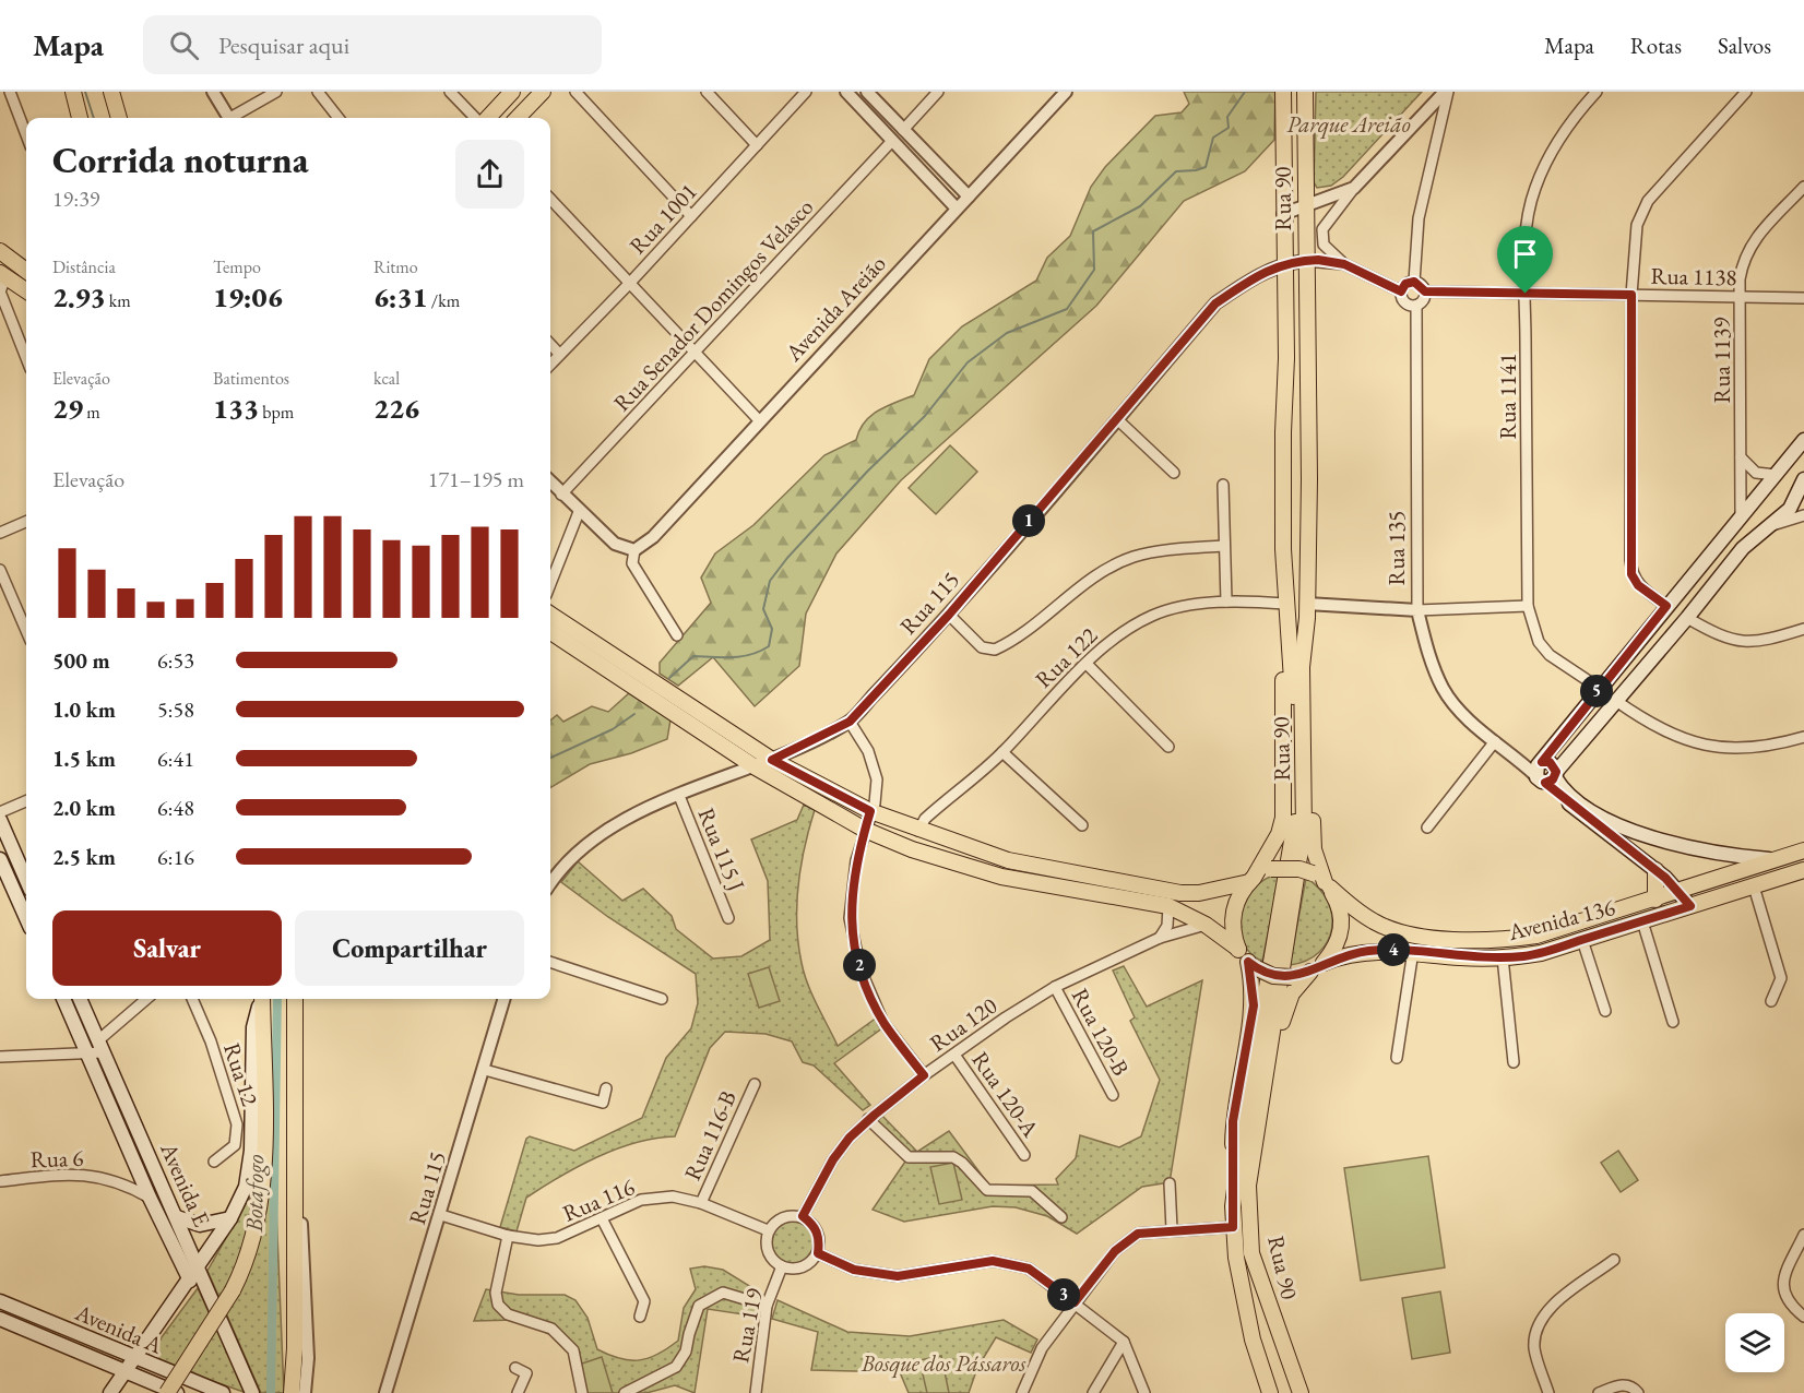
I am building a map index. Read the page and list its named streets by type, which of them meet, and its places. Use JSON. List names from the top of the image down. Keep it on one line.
{"streets":{"main road":["Rua 90","Rua 135","Avenida 136","Avenida E","Avenida A"],"street":["Rua 1001","Rua 1138","Rua Senador Domingos Velasco","Avenida Areião","Rua 1139","Rua 1141","Rua 115","Rua 122","Rua 115 J","Rua 120","Rua 120-B","Rua 12","Rua 120-A","Rua 116-B","Rua 6","Rua 116","Rua 119"]},"crossings":[["Rua 90","Rua 115"],["Rua 90","Rua 122"],["Rua 1138","Rua 1139"],["Rua 1138","Rua 1141"],["Rua 1138","Rua 135"],["Rua 135","Avenida 136"],["Rua 115","Rua 115 J"],["Rua 115","Rua 116"],["Rua 120","Rua 120-B"],["Rua 120","Rua 120-A"],["Rua 120","Rua 116"],["Rua 120","Rua 119"],["Rua 116-B","Rua 116"],["Rua 6","Avenida E"],["Rua 116","Rua 119"]],"water":["Botafogo"],"parks":["Parque Areião","Bosque dos Pássaros"],"page":{"header":"Mapa","search":"Pesquisar aqui","nav":["Mapa","Rotas","Salvos"],"heading":["Corrida noturna","19:39"],"stats":[["Distância","2.93 km"],["Tempo","19:06"],["Ritmo","6:31 /km"],["Elevação","29 m"],["Batimentos","133 bpm"],["kcal","226"]],"chart":["Elevação","171–195 m"],"pins":["1","5","4","2","3"],"list":[{"name":"500 m","note":"6:53"},{"name":"1.0 km","note":"5:58"},{"name":"1.5 km","note":"6:41"},{"name":"2.0 km","note":"6:48"},{"name":"2.5 km","note":"6:16"}],"buttons":["Salvar","Compartilhar"]}}
